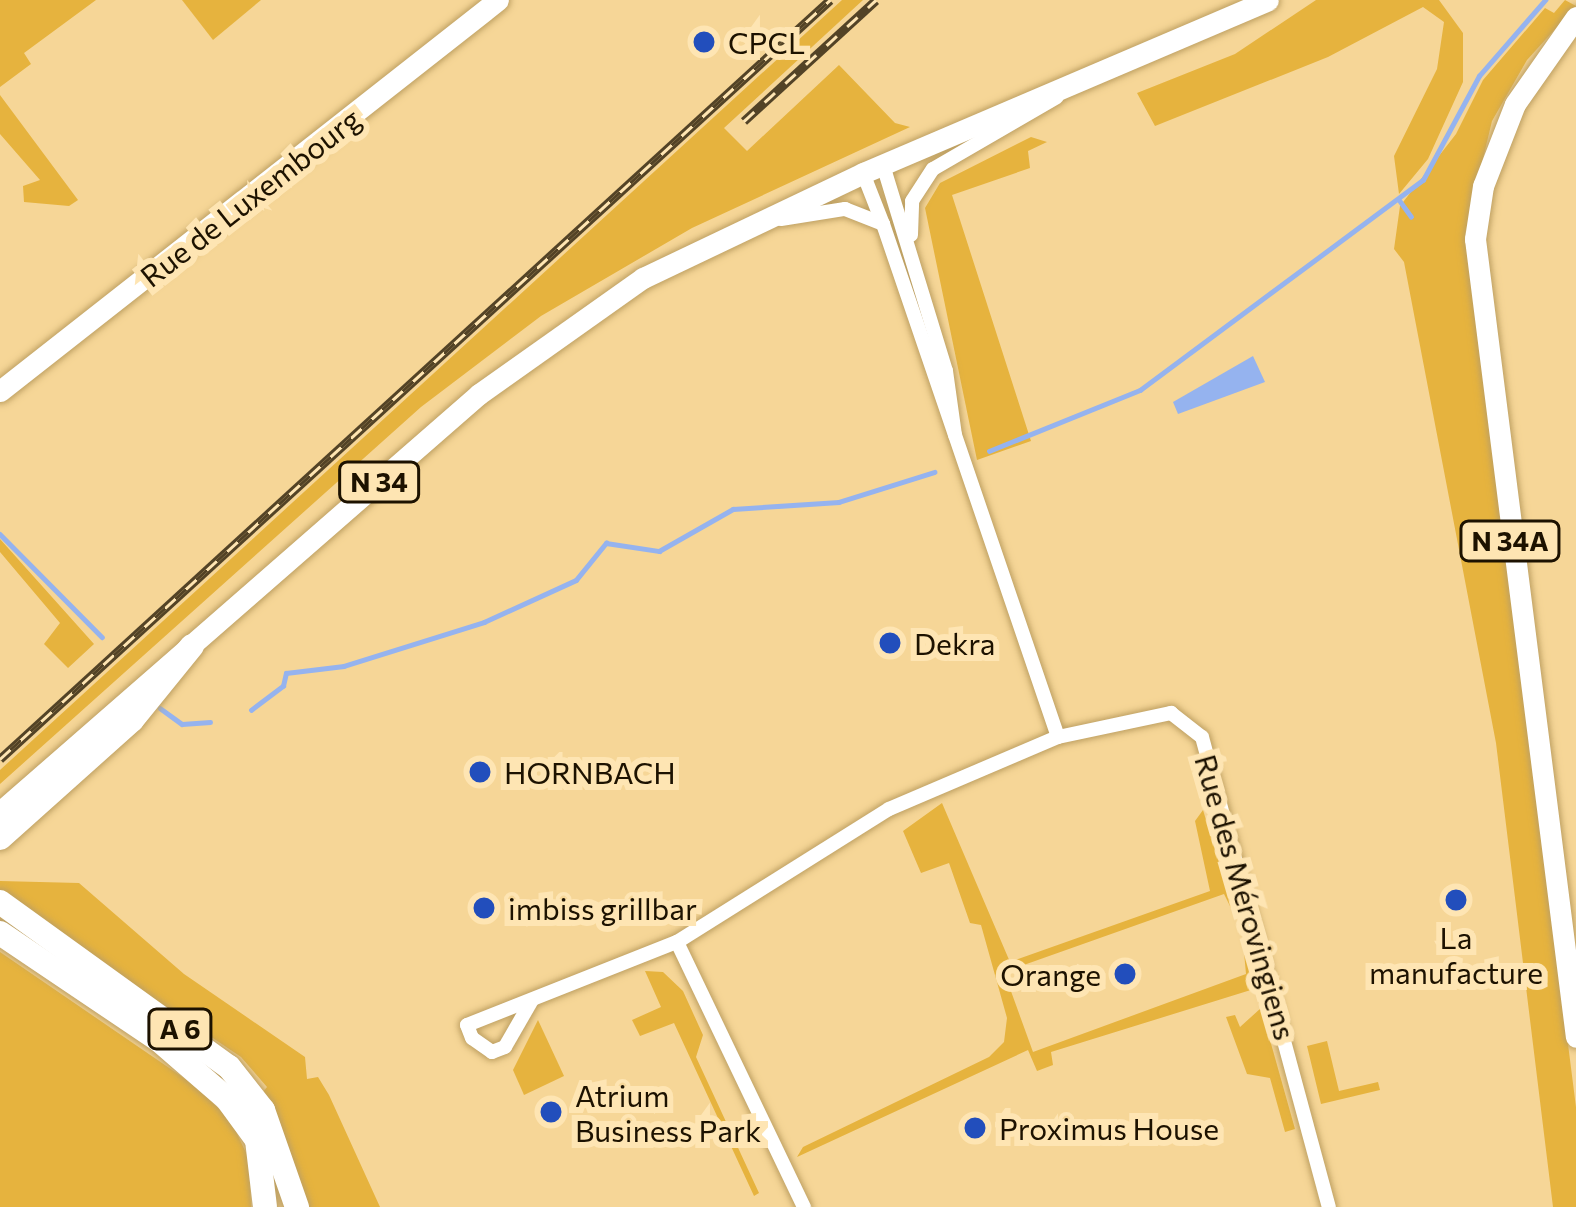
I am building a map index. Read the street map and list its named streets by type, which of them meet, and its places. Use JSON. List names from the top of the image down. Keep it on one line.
{"streets":{"highway":["A 6"],"main road":["Rue de Luxembourg","N 34","N 34A"],"street":["Rue des Mérovingiens"]},"places":["CPCL","Dekra","HORNBACH","La manufacture","imbiss grillbar","Orange","Atrium Business Park","Proximus House"]}
